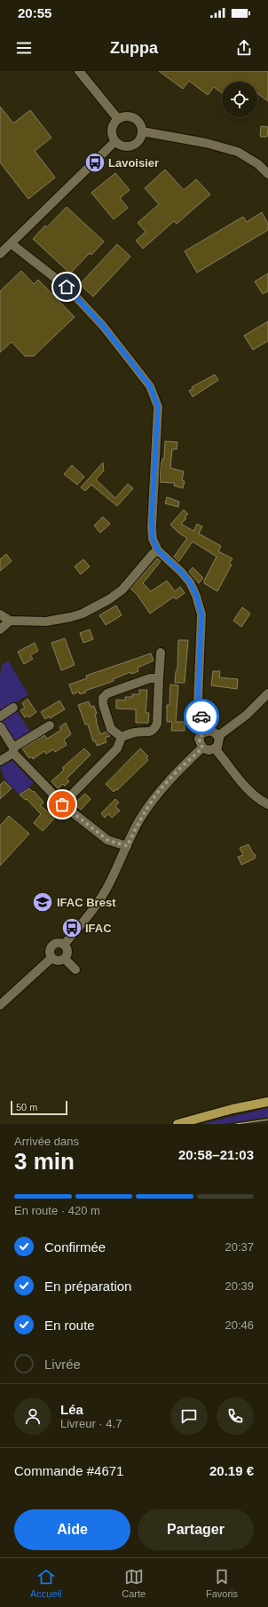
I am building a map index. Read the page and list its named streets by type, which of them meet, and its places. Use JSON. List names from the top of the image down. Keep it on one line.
{"places":{"bus stop":["Lavoisier","IFAC"],"school or university":["IFAC Brest"]},"scale_bar":"50 m","page":{"status":"20:55","header":"Zuppa","scale":"50 m","heading":["3 min","Arrivée dans","20:58–21:03"],"panel":["Léa","Livreur · 4.7","Commande #4671","20.19 €"],"bar":"En route · 420 m","list":[["Confirmée","20:37"],["En préparation","20:39"],["En route","20:46"],"Livrée"],"buttons":["Aide","Partager"],"tabs":["Accueil","Carte","Favoris"]}}
